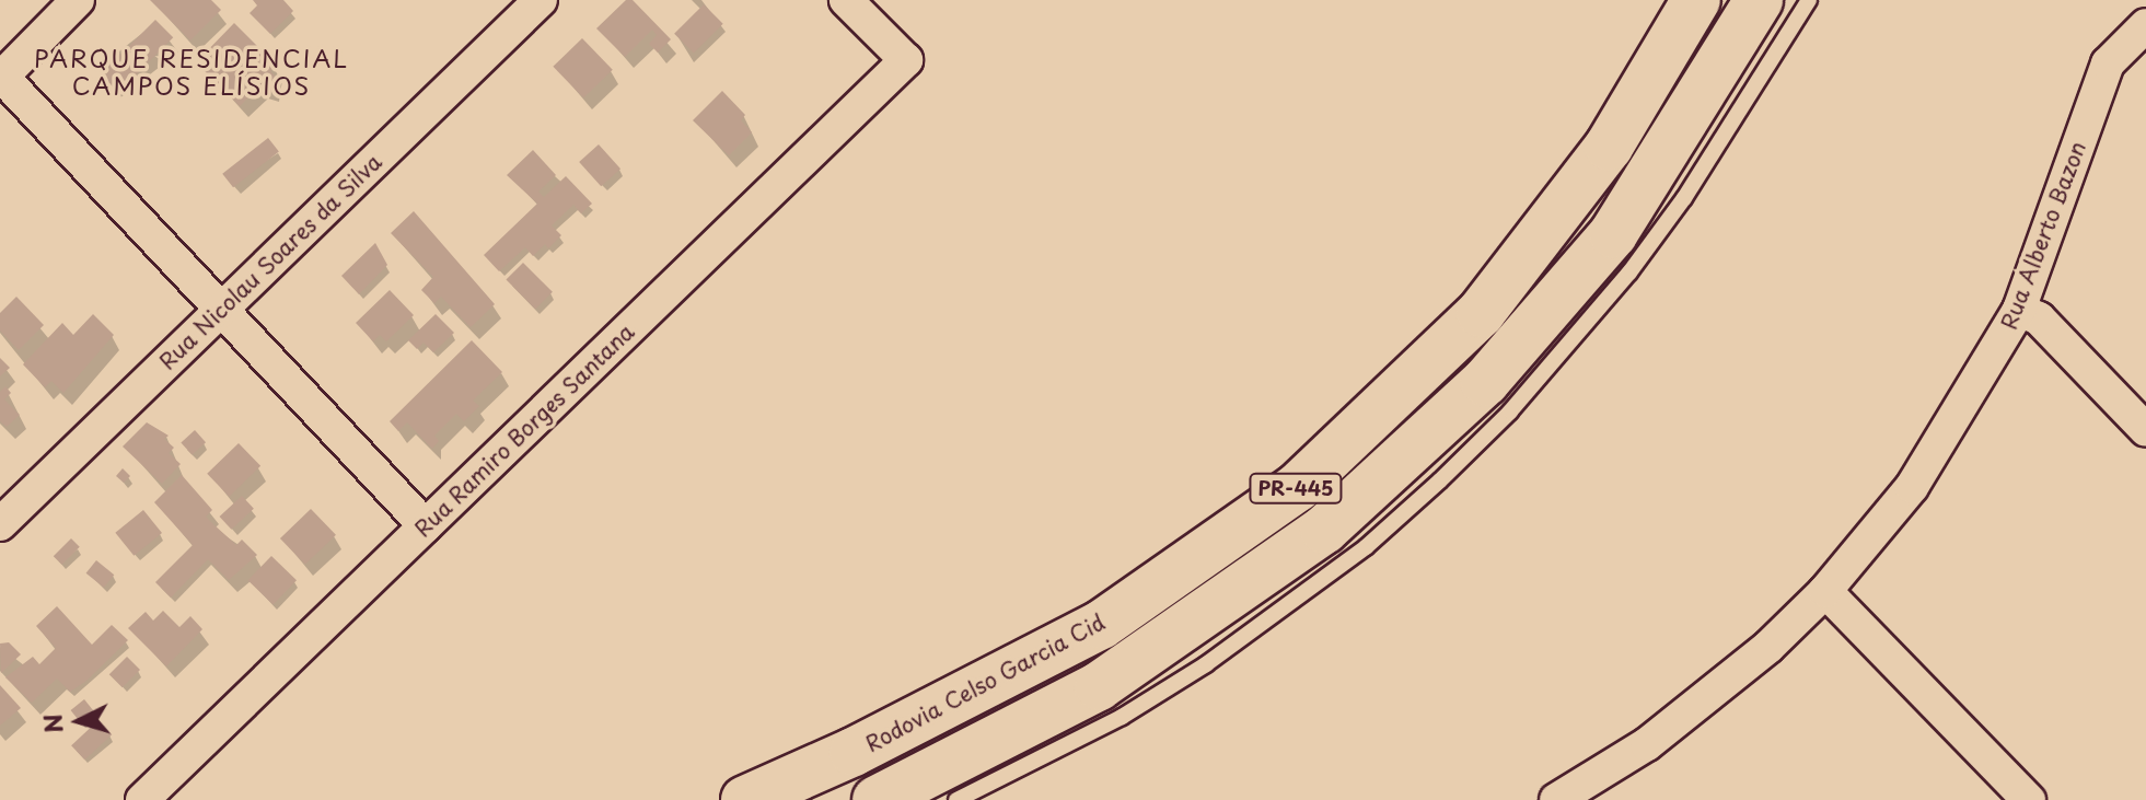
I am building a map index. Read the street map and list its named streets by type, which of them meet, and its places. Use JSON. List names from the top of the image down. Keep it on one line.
{"streets":{"highway":["PR-445","Rodovia Celso Garcia Cid"],"street":["Rua Alberto Bazon","Rua Nicolau Soares da Silva","Rua Ramiro Borges Santana"]},"districts":["PARQUE RESIDENCIAL CAMPOS ELÍSIOS"],"north":"left"}
